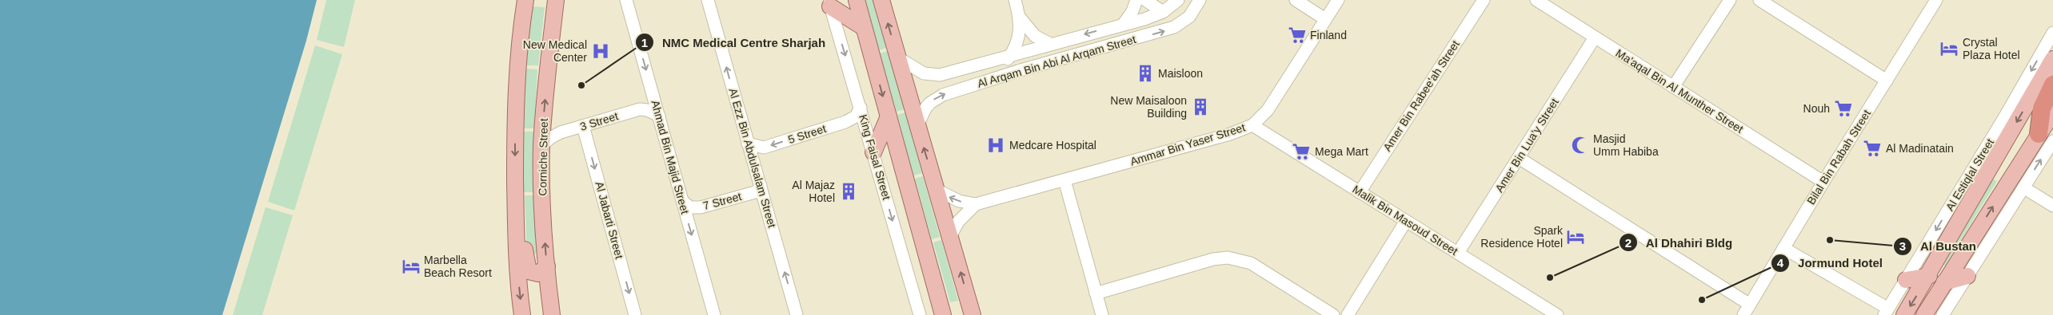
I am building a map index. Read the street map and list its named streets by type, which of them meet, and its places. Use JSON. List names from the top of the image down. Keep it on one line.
{"streets":{"main road":["Corniche Street","Al Estiqlal Street"],"street":["Al Arqam Bin Abi Al Arqam Street","Ma'aqal Bin Al Munther Street","Amer Bin Rabee'ah Street","3 Street","5 Street","Ammar Bin Yaser Street","Amer Bin Lua'y Street","Ahmad Bin Majid Street","King Faisal Street","Bilal Bin Rabah Street","Al Ezz Bin Abdulsalam Street","7 Street","Al Jabarti Street","Malik Bin Masoud Street"]},"crossings":[["Ma'aqal Bin Al Munther Street","Amer Bin Lua'y Street"],["Ma'aqal Bin Al Munther Street","Bilal Bin Rabah Street"],["Amer Bin Rabee'ah Street","Malik Bin Masoud Street"],["3 Street","Corniche Street"],["3 Street","Ahmad Bin Majid Street"],["3 Street","Al Jabarti Street"],["5 Street","King Faisal Street"],["5 Street","Al Ezz Bin Abdulsalam Street"],["Ammar Bin Yaser Street","Malik Bin Masoud Street"],["Amer Bin Lua'y Street","Malik Bin Masoud Street"],["Ahmad Bin Majid Street","7 Street"],["Al Ezz Bin Abdulsalam Street","7 Street"]],"one_way":["5 Street","Ahmad Bin Majid Street","King Faisal Street","Al Ezz Bin Abdulsalam Street","Al Jabarti Street"],"places":{"supermarket":["Finland","Nouh","Al Madinatain","Mega Mart"],"hotel":["Crystal Plaza Hotel","Spark Residence Hotel","Marbella Beach Resort"],"hospital":["New Medical Center","Medcare Hospital"],"building":["Maisloon","New Maisaloon Building","Al Majaz Hotel"],"other":["NMC Medical Centre Sharjah","Al Bustan","Al Dhahiri Bldg","Jormund Hotel"],"mosque":["Masjid Umm Habiba"]}}
